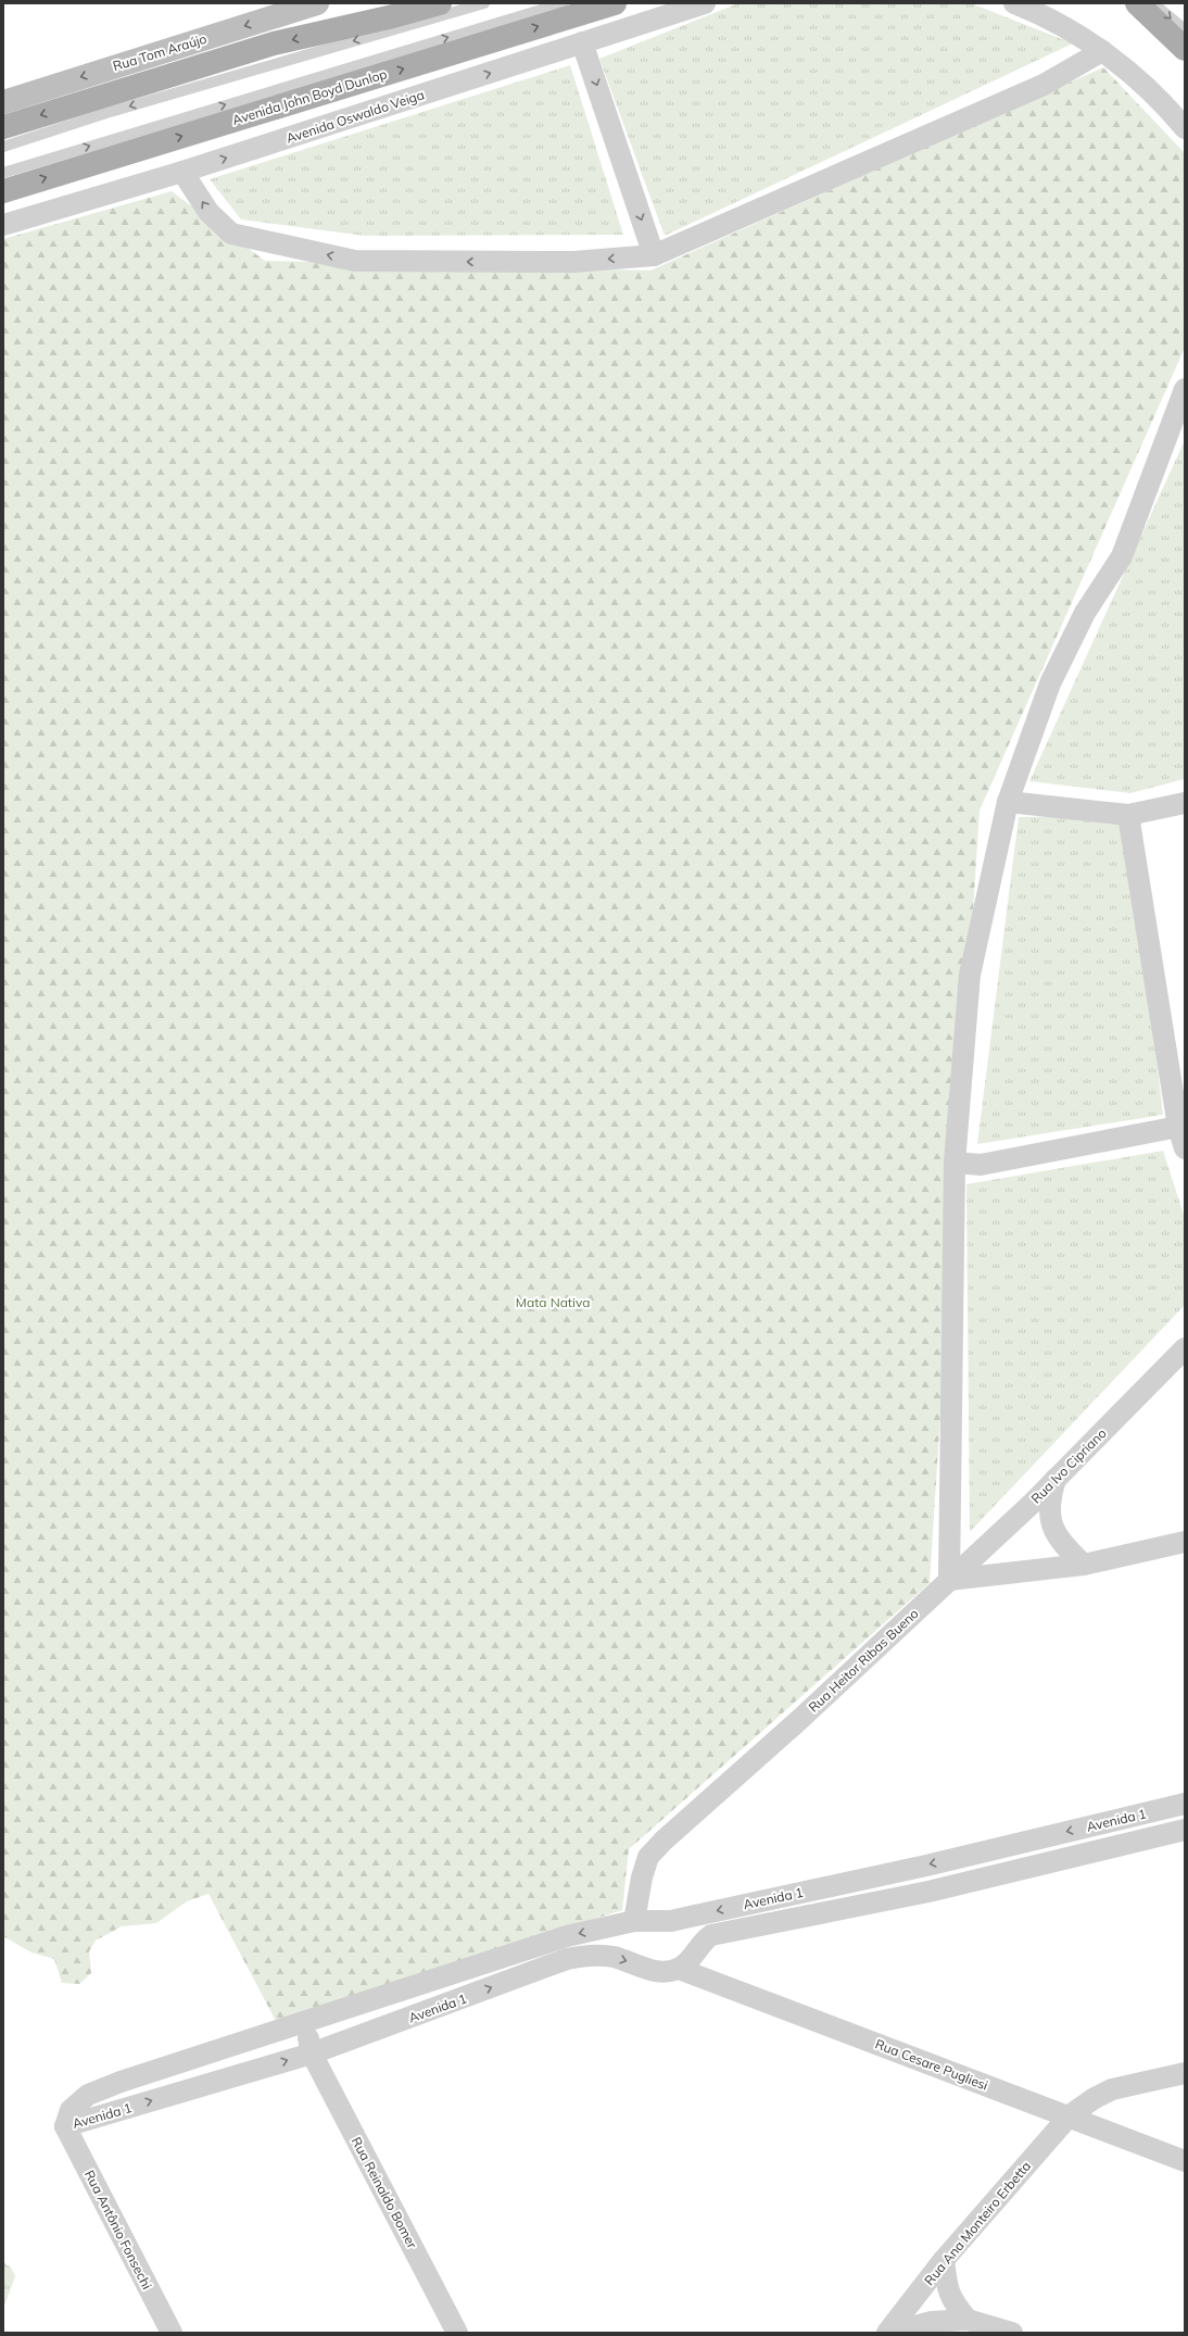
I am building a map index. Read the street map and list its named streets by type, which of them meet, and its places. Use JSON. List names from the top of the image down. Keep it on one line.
{"streets":{"main road":["Rua Tom Araújo","Avenida John Boyd Dunlop"],"street":["Avenida Oswaldo Veiga","Rua Ivo Cipriano","Rua Heitor Ribas Bueno","Avenida 1","Rua Cesare Pugliesi","Rua Reinaldo Bomer","Rua Ana Monteiro Erbetta","Rua Antônio Fonsechi"]},"crossings":[["Rua Ivo Cipriano","Rua Heitor Ribas Bueno"],["Rua Heitor Ribas Bueno","Avenida 1"],["Avenida 1","Rua Cesare Pugliesi"],["Avenida 1","Rua Reinaldo Bomer"],["Avenida 1","Rua Antônio Fonsechi"],["Rua Cesare Pugliesi","Rua Ana Monteiro Erbetta"]],"one_way":["Avenida Oswaldo Veiga"],"parks":["Mata Nativa"]}
